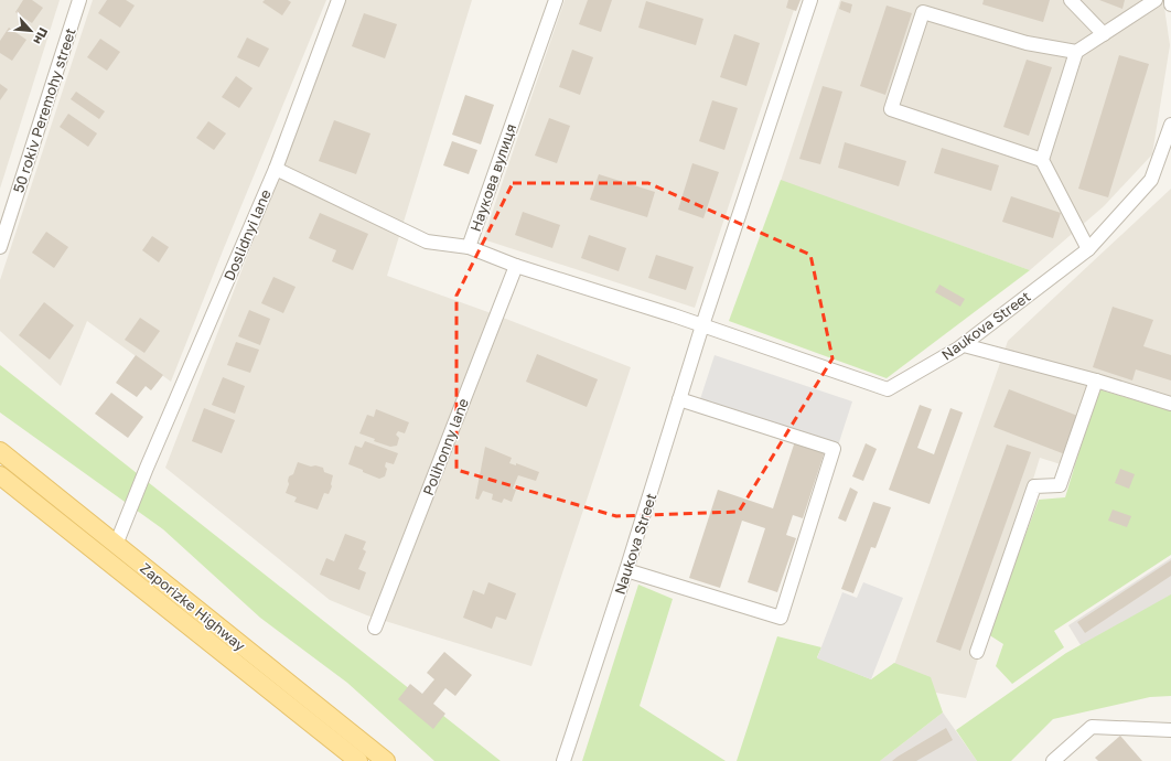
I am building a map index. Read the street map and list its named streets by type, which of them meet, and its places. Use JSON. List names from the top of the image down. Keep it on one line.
{"streets":{"main road":["Zaporizke Highway"],"street":["50 rokiv Peremohy street","Наукова вулиця","Doslidnyi lane","Naukova Street","Polihonny lane"]},"crossings":[["Наукова вулиця","Naukova Street"],["Наукова вулиця","Polihonny lane"],["Doslidnyi lane","Zaporizke Highway"]],"north":"bottom right"}
